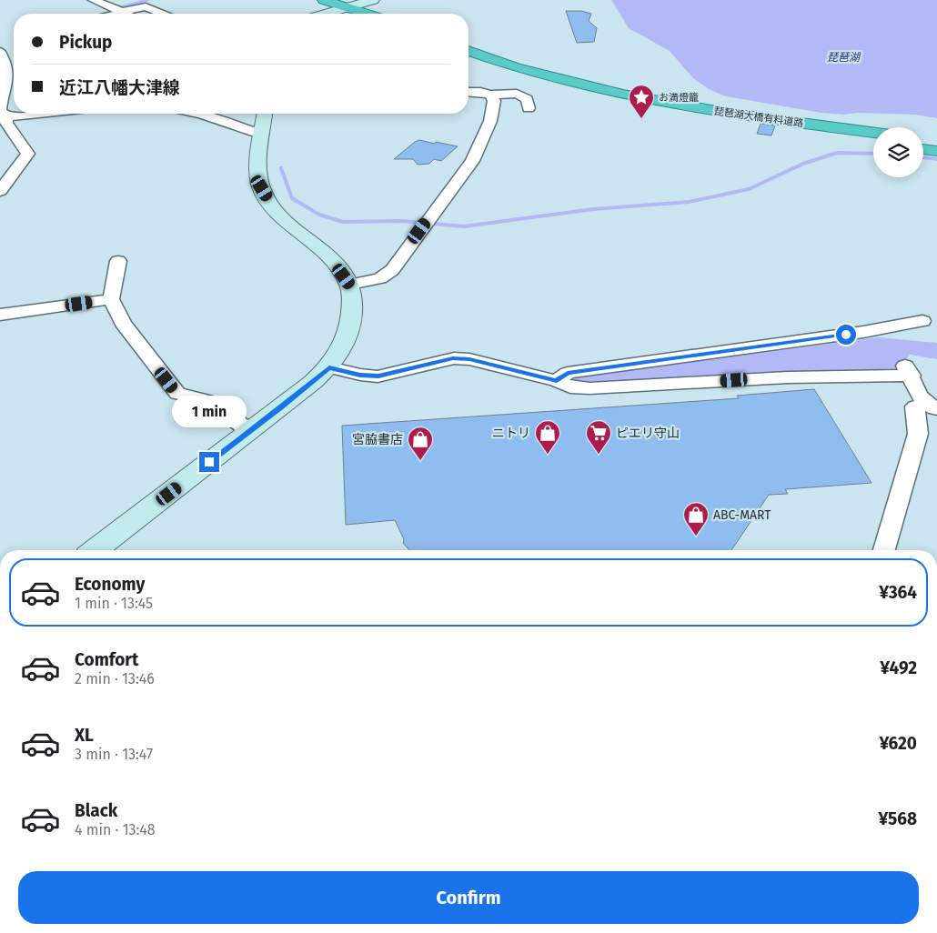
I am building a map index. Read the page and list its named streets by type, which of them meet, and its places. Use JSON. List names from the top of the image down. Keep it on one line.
{"streets":{"highway":["琵琶湖大橋有料道路"]},"water":["琵琶湖"],"places":{"place":["お満燈籠"],"shop":["ニトリ","宮脇書店","ABC-MART"],"supermarket":["ピエリ守山"]},"page":{"banner":["Pickup","近江八幡大津線"],"bubble":"1 min","list":[{"name":"Economy","note":"1 min · 13:45","value":"¥364"},{"name":"Comfort","note":"2 min · 13:46","value":"¥492"},{"name":"XL","note":"3 min · 13:47","value":"¥620"},{"name":"Black","note":"4 min · 13:48","value":"¥568"}],"buttons":"Confirm"}}
